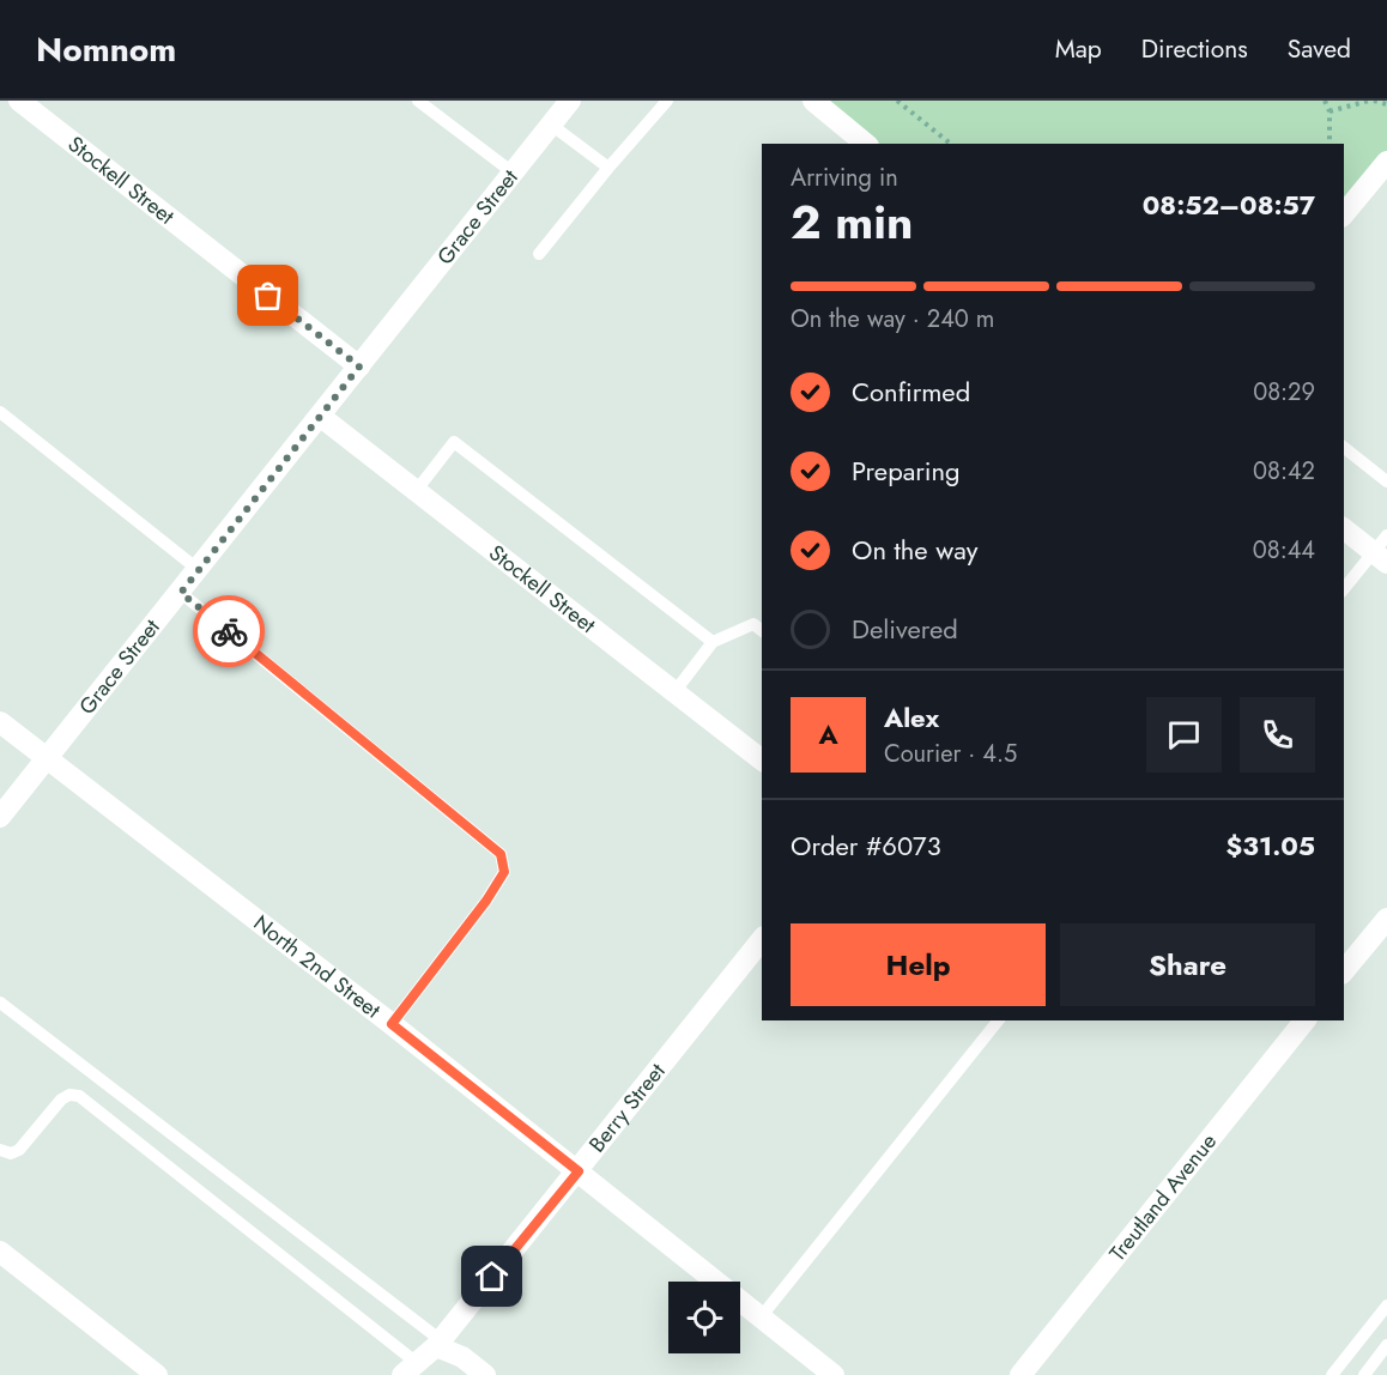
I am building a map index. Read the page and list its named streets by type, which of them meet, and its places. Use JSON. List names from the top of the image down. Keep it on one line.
{"streets":{"street":["Stockell Street","Grace Street","North 2nd Street","Berry Street","Treutland Avenue"]},"crossings":[["Stockell Street","Grace Street"],["Grace Street","North 2nd Street"],["North 2nd Street","Berry Street"]],"page":{"header":"Nomnom","nav":["Map","Directions","Saved"],"heading":["2 min","Arriving in","08:52–08:57"],"panel":["Alex","Courier · 4.5","Order #6073","$31.05"],"bar":"On the way · 240 m","list":[["Confirmed","08:29"],["Preparing","08:42"],["On the way","08:44"],"Delivered"],"round":"A","buttons":["Help","Share"]}}
